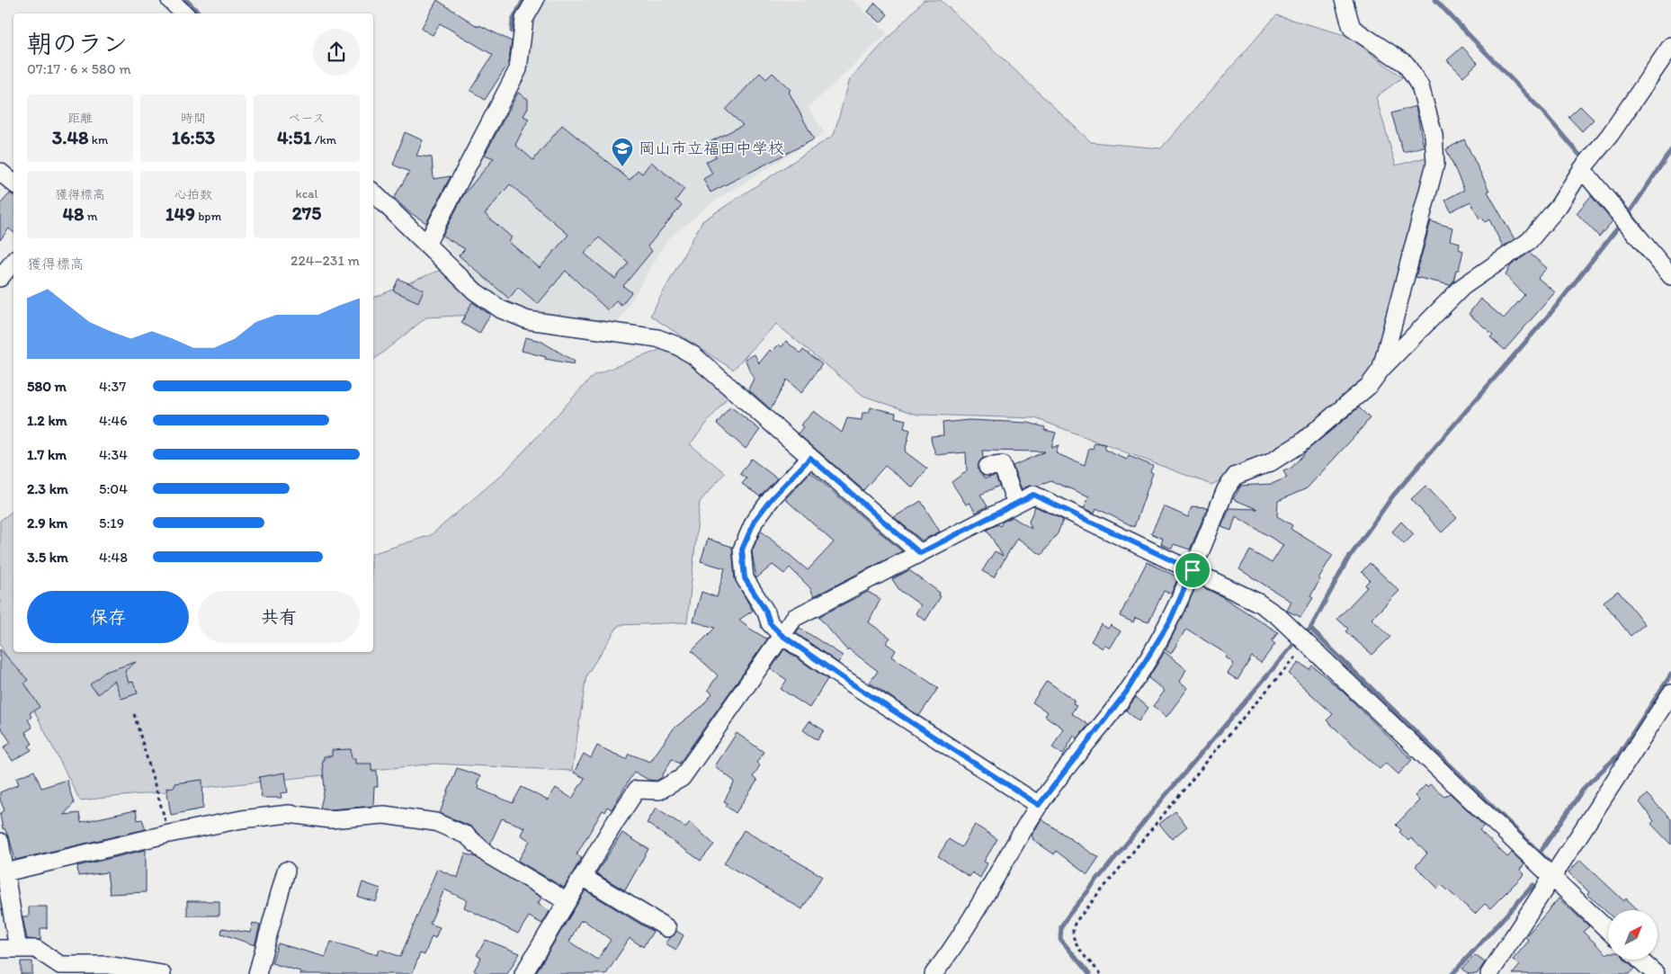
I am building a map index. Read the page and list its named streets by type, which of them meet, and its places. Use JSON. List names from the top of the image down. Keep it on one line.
{"places":{"school or university":["岡山市立福田中学校"]},"north":"top right","page":{"heading":["朝のラン","07:17 · 6 × 580 m"],"stats":[["距離","3.48 km"],["時間","16:53"],["ペース","4:51 /km"],["獲得標高","48 m"],["心拍数","149 bpm"],["kcal","275"]],"chart":["獲得標高","224–231 m"],"list":[{"name":"580 m","note":"4:37"},{"name":"1.2 km","note":"4:46"},{"name":"1.7 km","note":"4:34"},{"name":"2.3 km","note":"5:04"},{"name":"2.9 km","note":"5:19"},{"name":"3.5 km","note":"4:48"}],"buttons":["保存","共有"]}}
